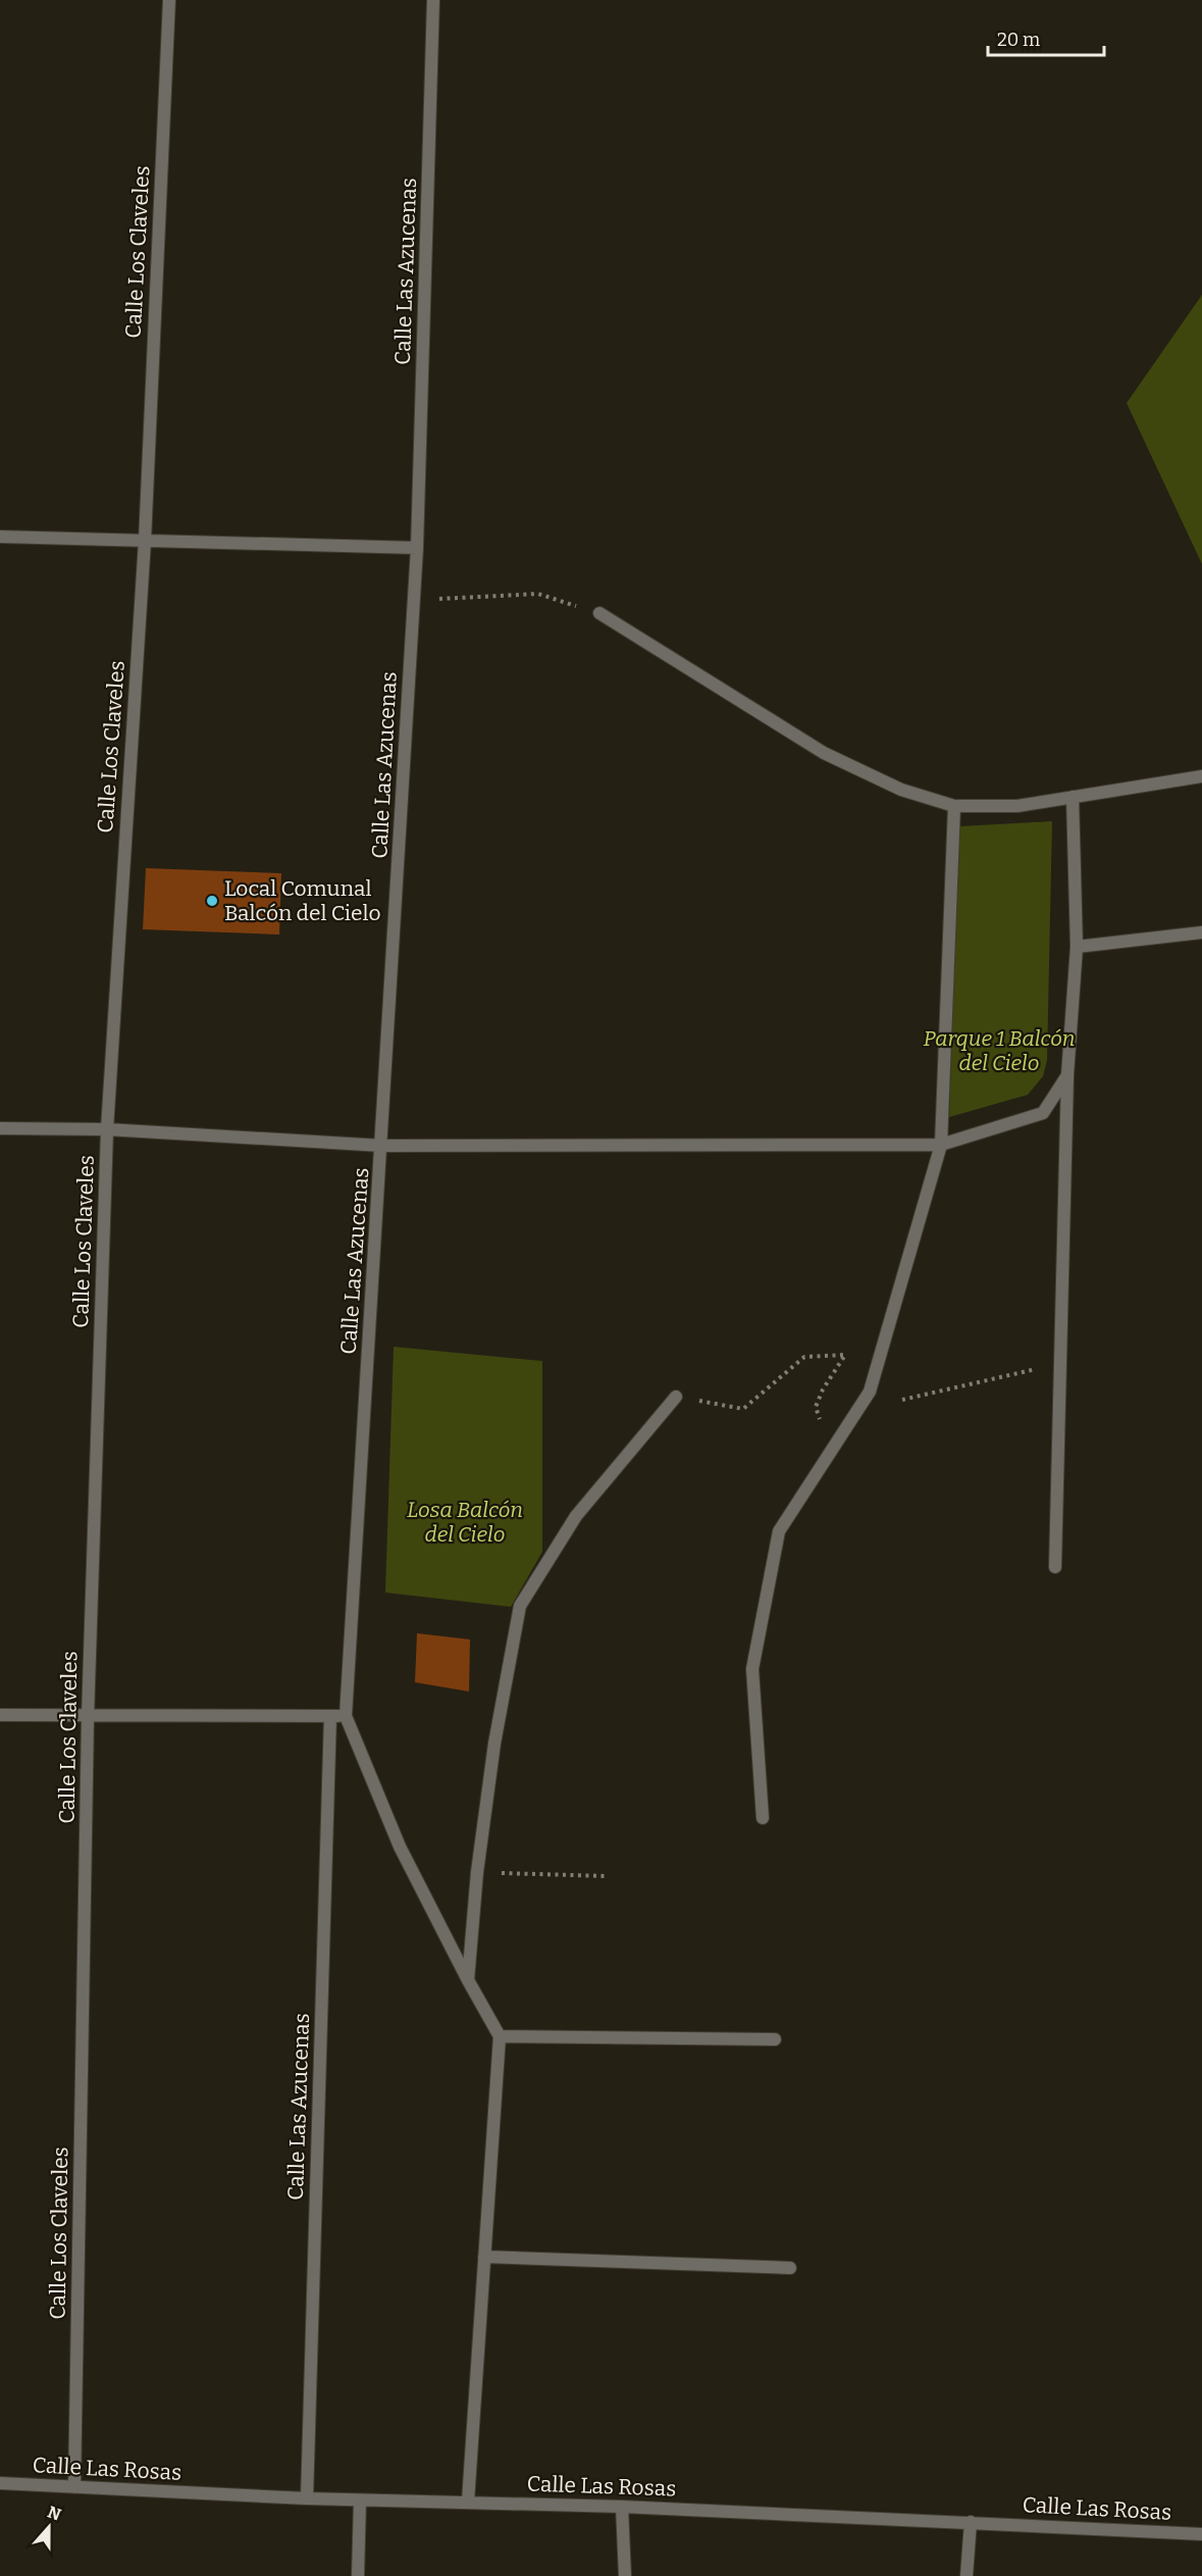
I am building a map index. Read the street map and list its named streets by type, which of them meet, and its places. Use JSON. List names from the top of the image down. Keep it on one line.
{"streets":{"street":["Calle Los Claveles","Calle Las Azucenas","Calle Las Rosas"]},"crossings":[["Calle Los Claveles","Calle Las Rosas"],["Calle Las Azucenas","Calle Las Rosas"]],"parks":["Parque 1 Balcón del Cielo","Losa Balcón del Cielo"],"places":["Local Comunal Balcón del Cielo"],"scale_bar":"20 m","north":"top"}
